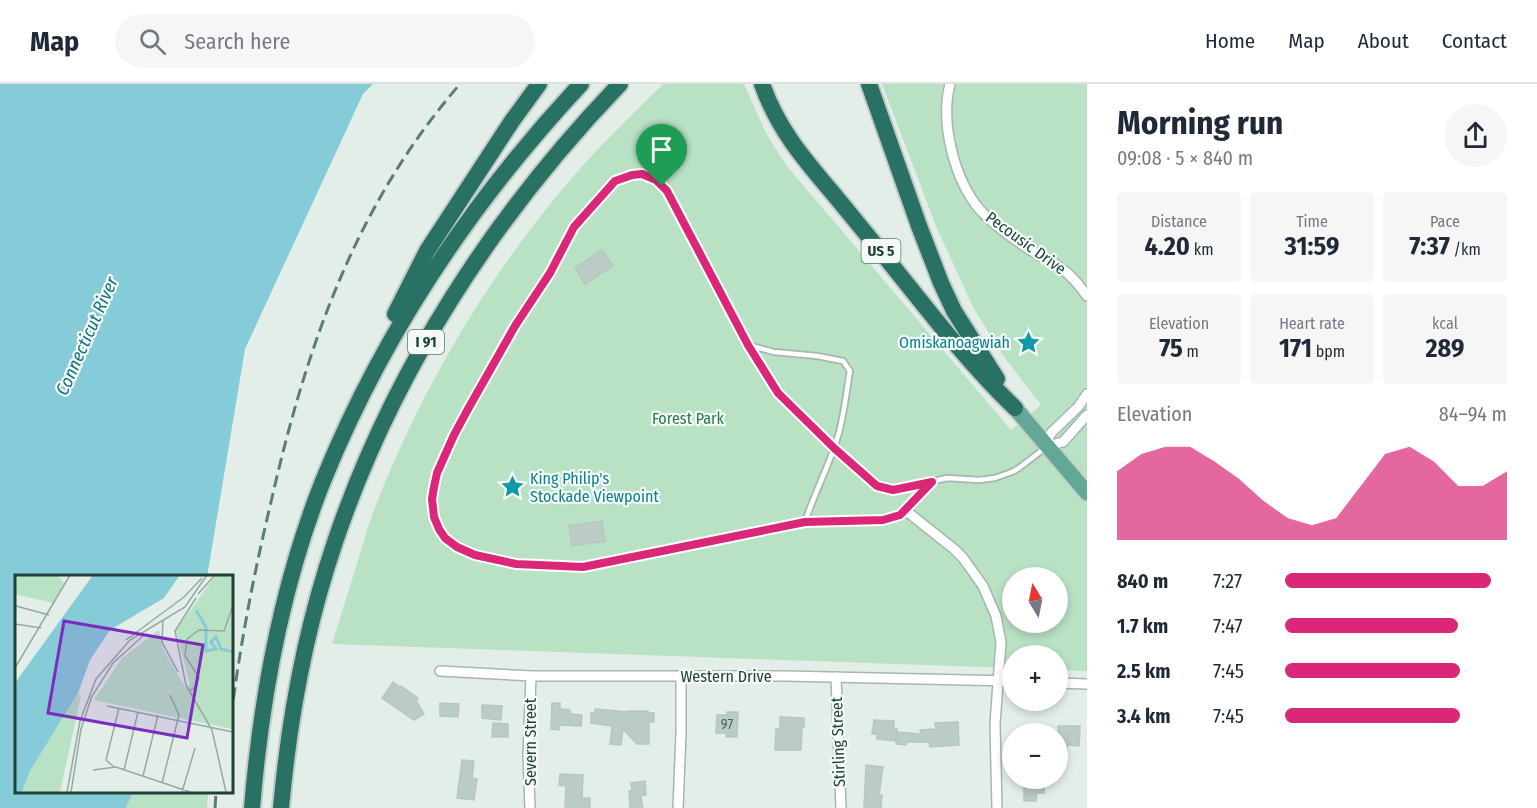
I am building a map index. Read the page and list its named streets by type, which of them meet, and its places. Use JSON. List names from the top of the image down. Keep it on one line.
{"streets":{"highway":["US 5","I 91"],"street":["Pecousic Drive","Western Drive","Severn Street","Stirling Street"]},"crossings":[["Western Drive","Severn Street"],["Western Drive","Stirling Street"]],"water":["Connecticut River"],"parks":["Forest Park"],"places":{"place":["Omiskanoagwiah","King Philip's Stockade Viewpoint"]},"house_numbers":["97"],"north":"top","page":{"header":"Map","search":"Search here","nav":["Home","Map","About","Contact"],"heading":["Morning run","09:08 · 5 × 840 m"],"stats":[["Distance","4.20 km"],["Time","31:59"],["Pace","7:37 /km"],["Elevation","75 m"],["Heart rate","171 bpm"],["kcal","289"]],"chart":["Elevation","84–94 m"],"list":[{"name":"840 m","note":"7:27"},{"name":"1.7 km","note":"7:47"},{"name":"2.5 km","note":"7:45"},{"name":"3.4 km","note":"7:45"}],"map_buttons":["+","−"]}}
